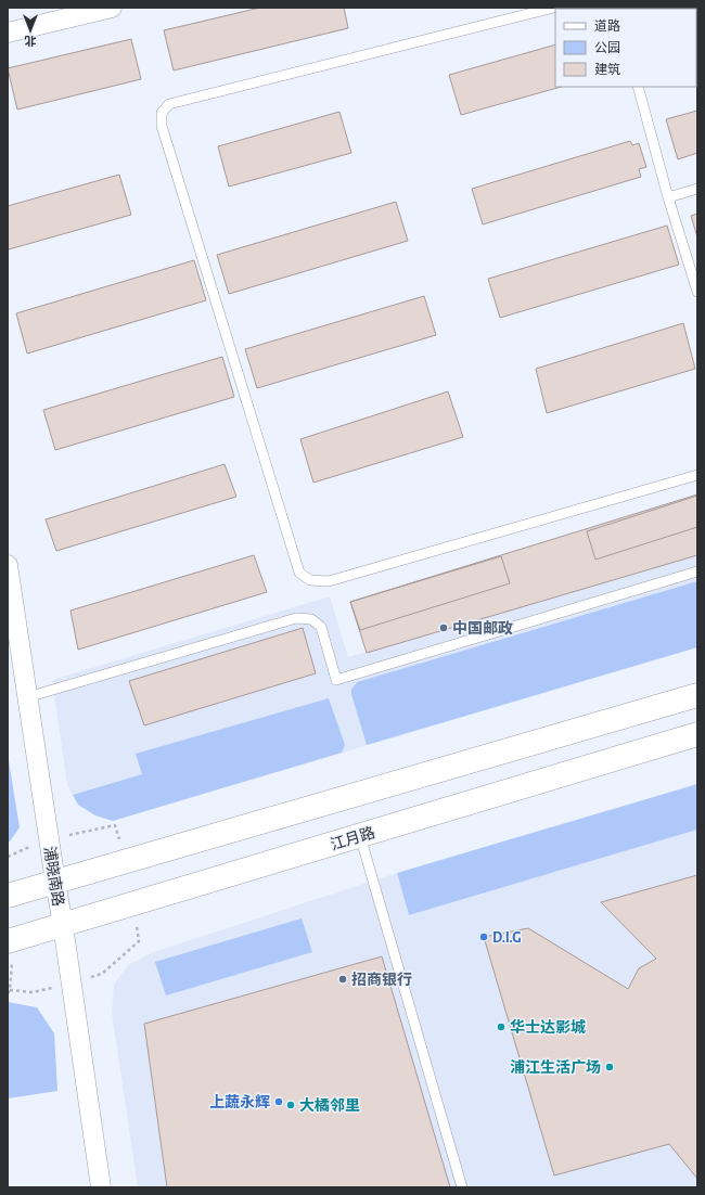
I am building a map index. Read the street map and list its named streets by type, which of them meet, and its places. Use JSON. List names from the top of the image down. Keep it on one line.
{"streets":{"street":["江月路","浦晓南路"]},"crossings":[["江月路","浦晓南路"]],"places":["中国邮政","D.I.G","招商银行","华士达影城","浦江生活广场","上蔬永辉","大橘邻里"],"legend":["道路","公园","建筑"],"north":"bottom"}
